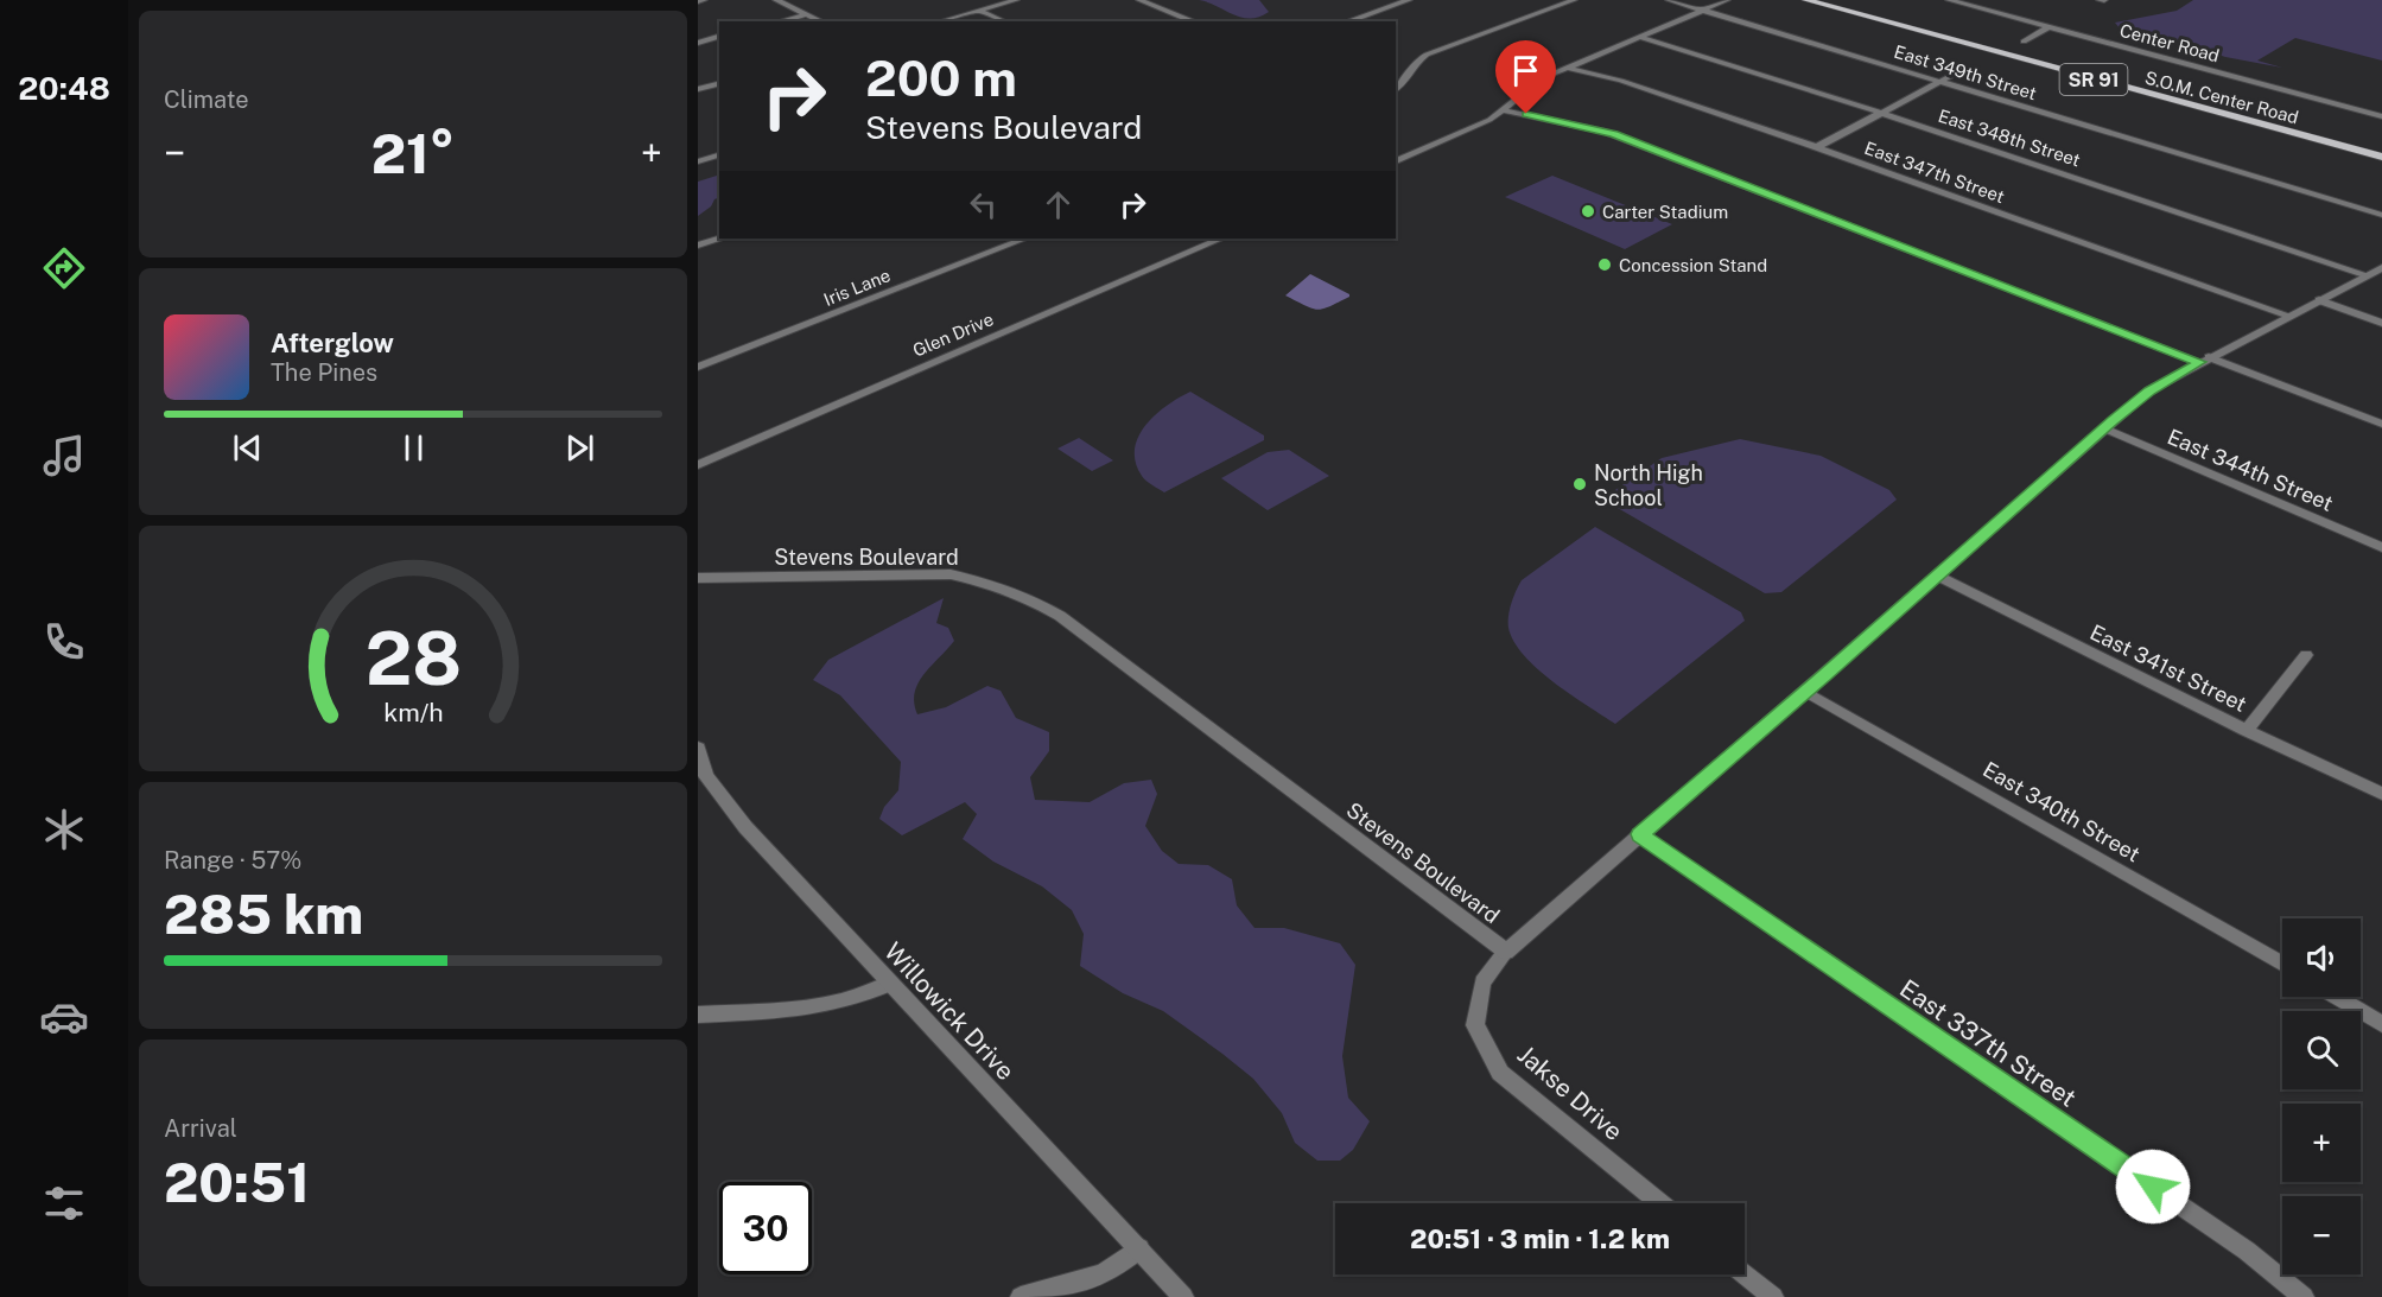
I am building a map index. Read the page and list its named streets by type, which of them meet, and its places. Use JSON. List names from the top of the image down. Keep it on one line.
{"streets":{"main road":["SR 91","S.O.M. Center Road"],"street":["Center Road","East 349th Street","East 348th Street","East 347th Street","Iris Lane","Glen Drive","East 344th Street","Stevens Boulevard","East 341st Street","East 340th Street","Willowick Drive","East 337th Street","Jakse Drive"]},"crossings":[["East 348th Street","Stevens Boulevard"],["East 347th Street","Stevens Boulevard"],["East 344th Street","Stevens Boulevard"],["Stevens Boulevard","East 341st Street"],["Stevens Boulevard","East 340th Street"],["Stevens Boulevard","East 337th Street"],["Stevens Boulevard","Jakse Drive"]],"places":["Carter Stadium","Concession Stand","North High School"],"page":{"tabs":"20:48","tile":["Climate",["Range · 57%","285 km"],["Arrival","20:51"]],"turn":["200 m","Stevens Boulevard"],"heat":["−","21°","+"],"song":["Afterglow","The Pines"],"map_buttons":["+","−"],"limit":"30","trip":"20:51 · 3 min · 1.2 km","gauge":["28","km/h"]}}
